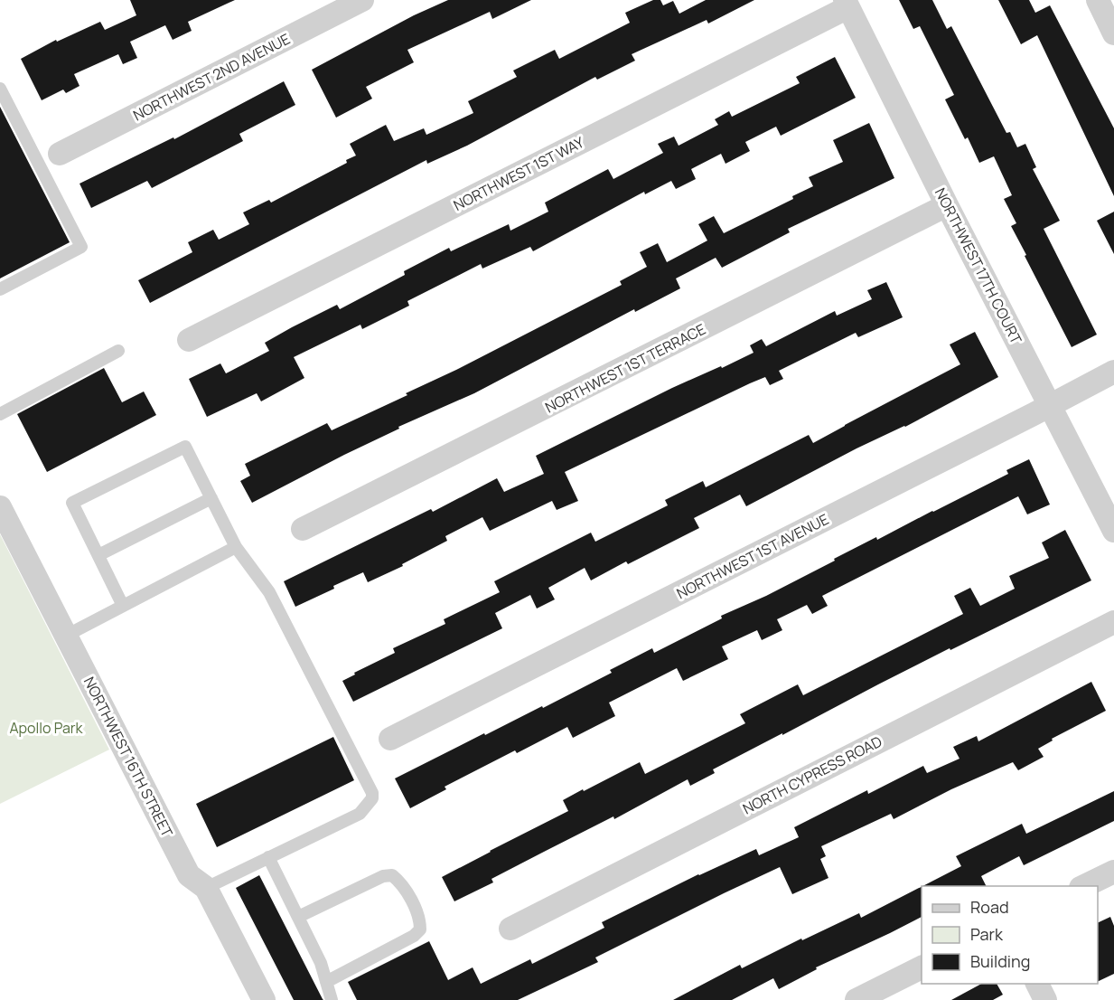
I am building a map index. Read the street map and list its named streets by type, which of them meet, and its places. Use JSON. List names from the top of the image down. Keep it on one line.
{"streets":{"street":["NORTHWEST 2ND AVENUE","NORTHWEST 1ST WAY","NORTHWEST 17TH COURT","NORTHWEST 1ST TERRACE","NORTHWEST 1ST AVENUE","NORTHWEST 16TH STREET","NORTH CYPRESS ROAD"]},"crossings":[["NORTHWEST 1ST WAY","NORTHWEST 17TH COURT"],["NORTHWEST 17TH COURT","NORTHWEST 1ST TERRACE"],["NORTHWEST 17TH COURT","NORTHWEST 1ST AVENUE"]],"parks":["Apollo Park"],"legend":["Road","Park","Building"]}
